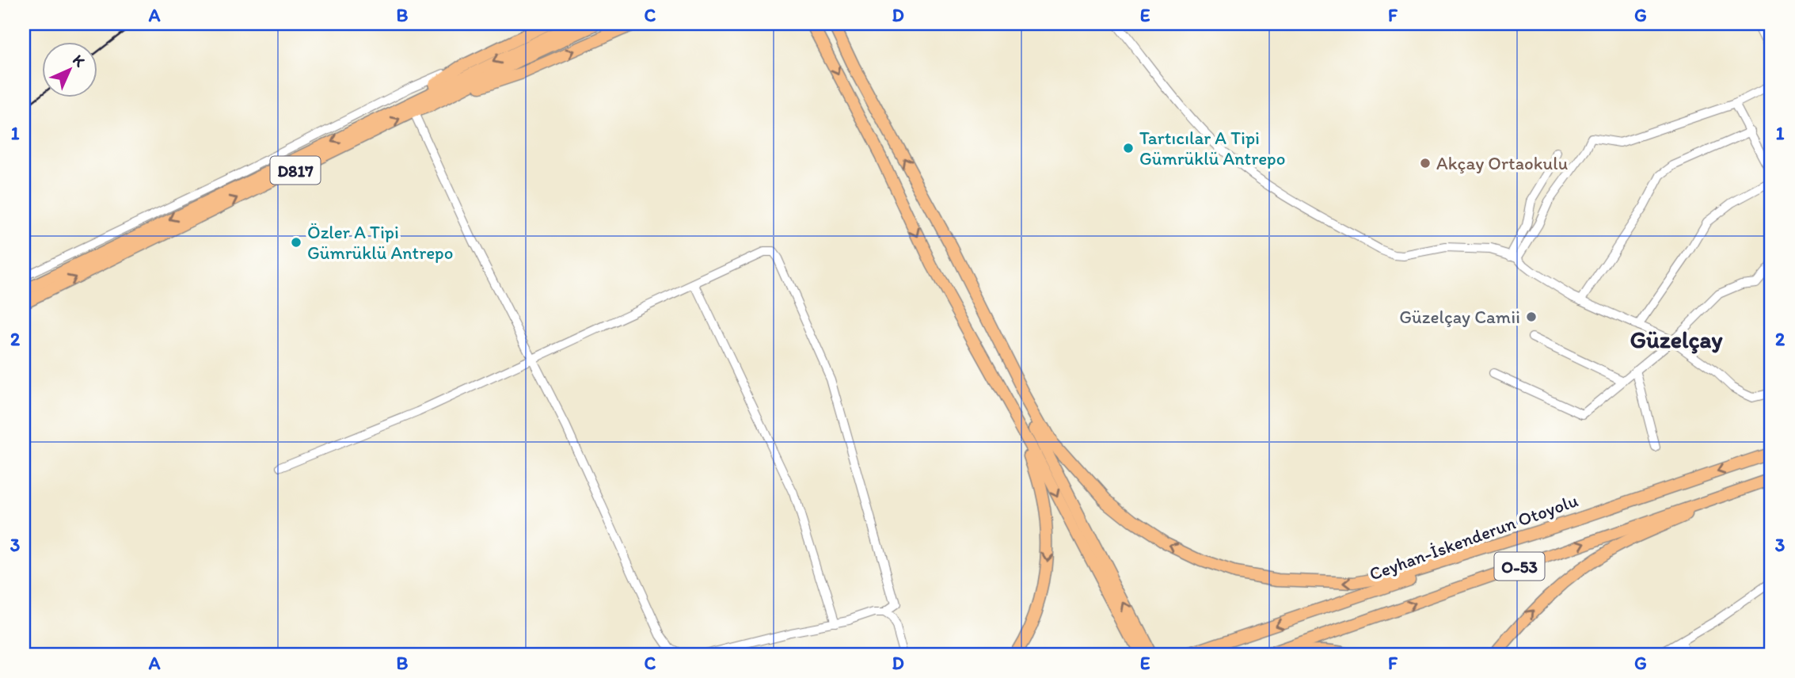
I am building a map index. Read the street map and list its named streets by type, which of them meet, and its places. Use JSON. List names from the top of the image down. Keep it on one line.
{"streets":{"highway":["D817","Ceyhan-İskenderun Otoyolu","O-53"]},"districts":["Güzelçay"],"places":["Tartıcılar A Tipi Gümrüklü Antrepo","Akçay Ortaokulu","Özler A Tipi Gümrüklü Antrepo","Güzelçay Camii"],"north":"top right","grid":{"columns":["A","B","C","D","E","F","G"],"rows":["1","2","3"]}}
